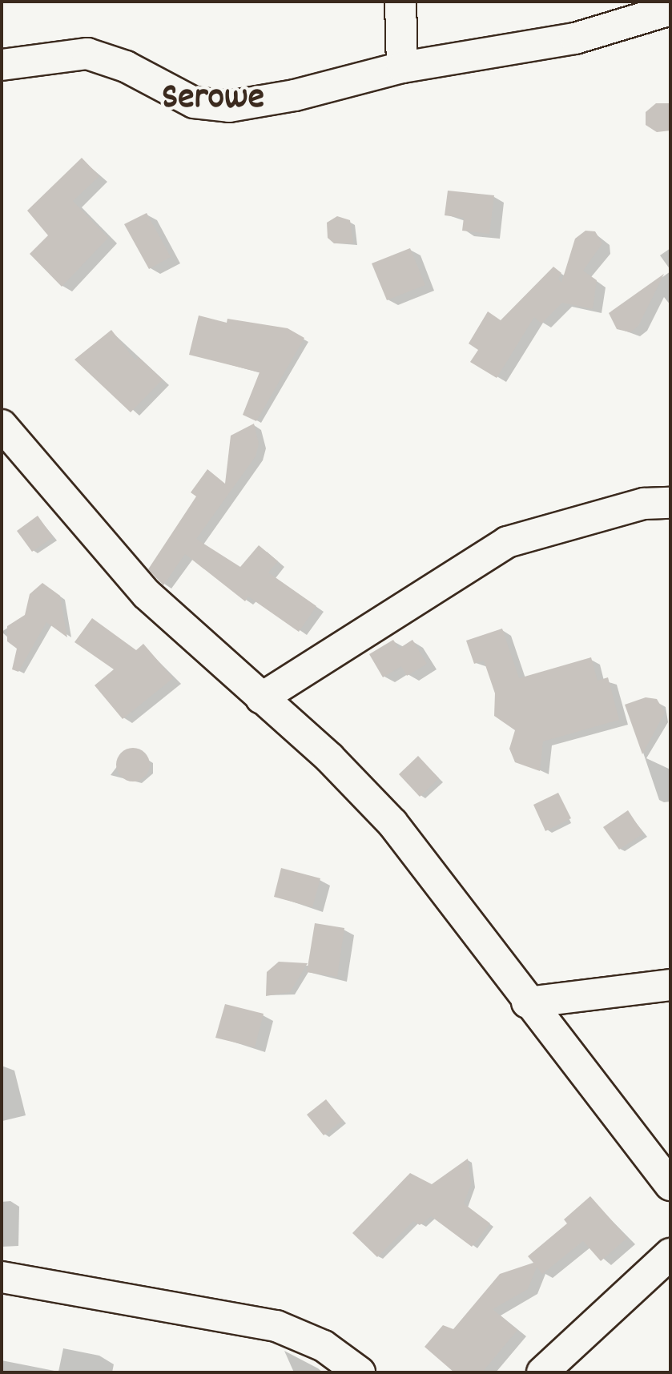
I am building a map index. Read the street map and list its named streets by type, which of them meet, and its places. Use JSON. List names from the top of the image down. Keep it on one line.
{"districts":["Serowe"]}
